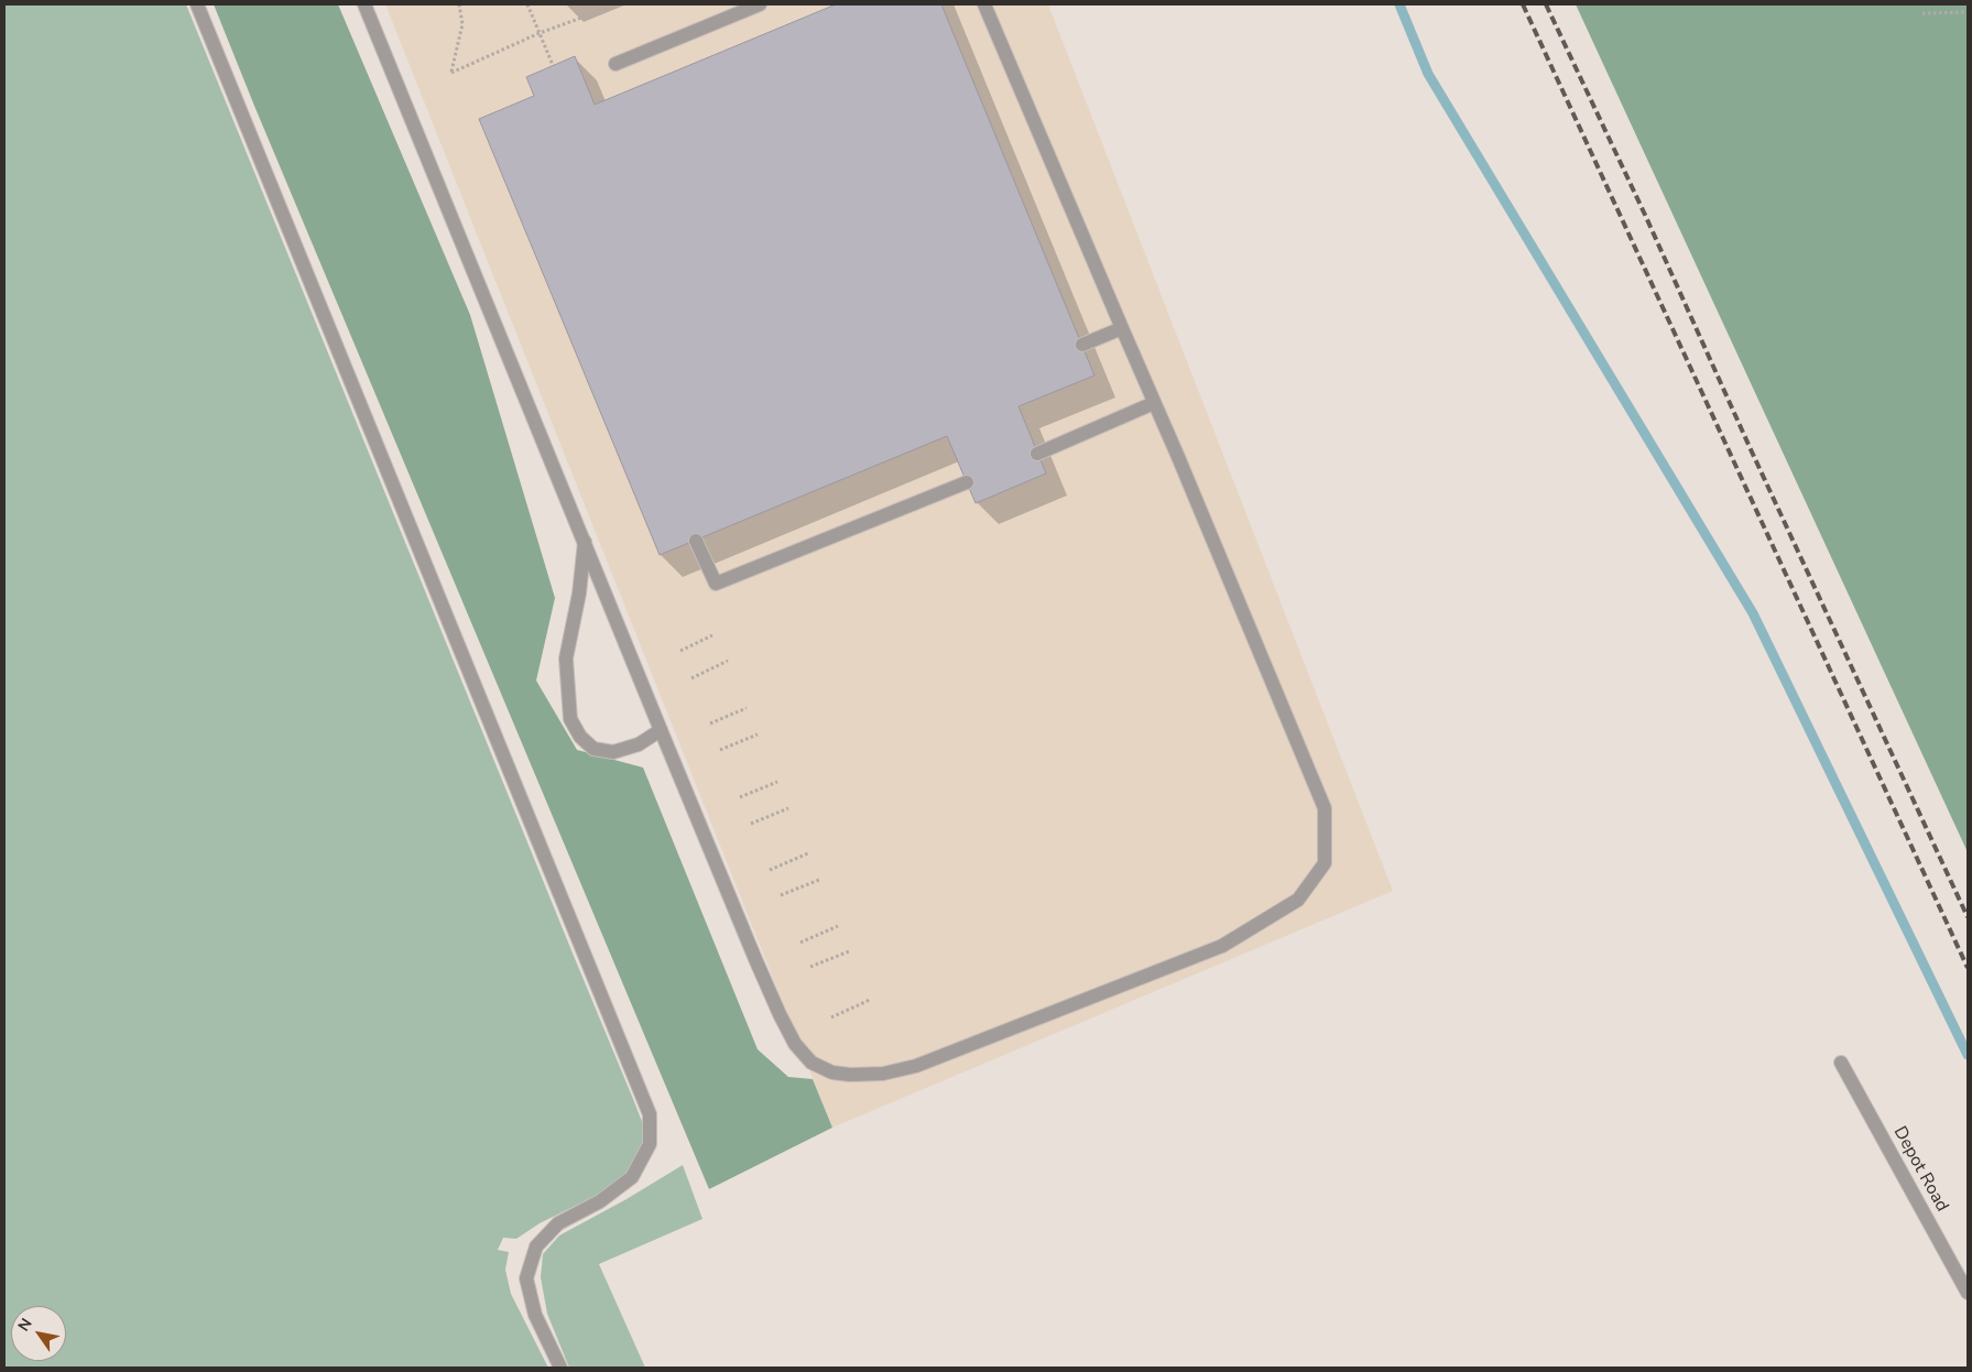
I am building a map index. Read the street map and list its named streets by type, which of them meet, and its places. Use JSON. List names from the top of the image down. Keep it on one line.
{"streets":{"street":["Depot Road"]},"north":"top left"}
